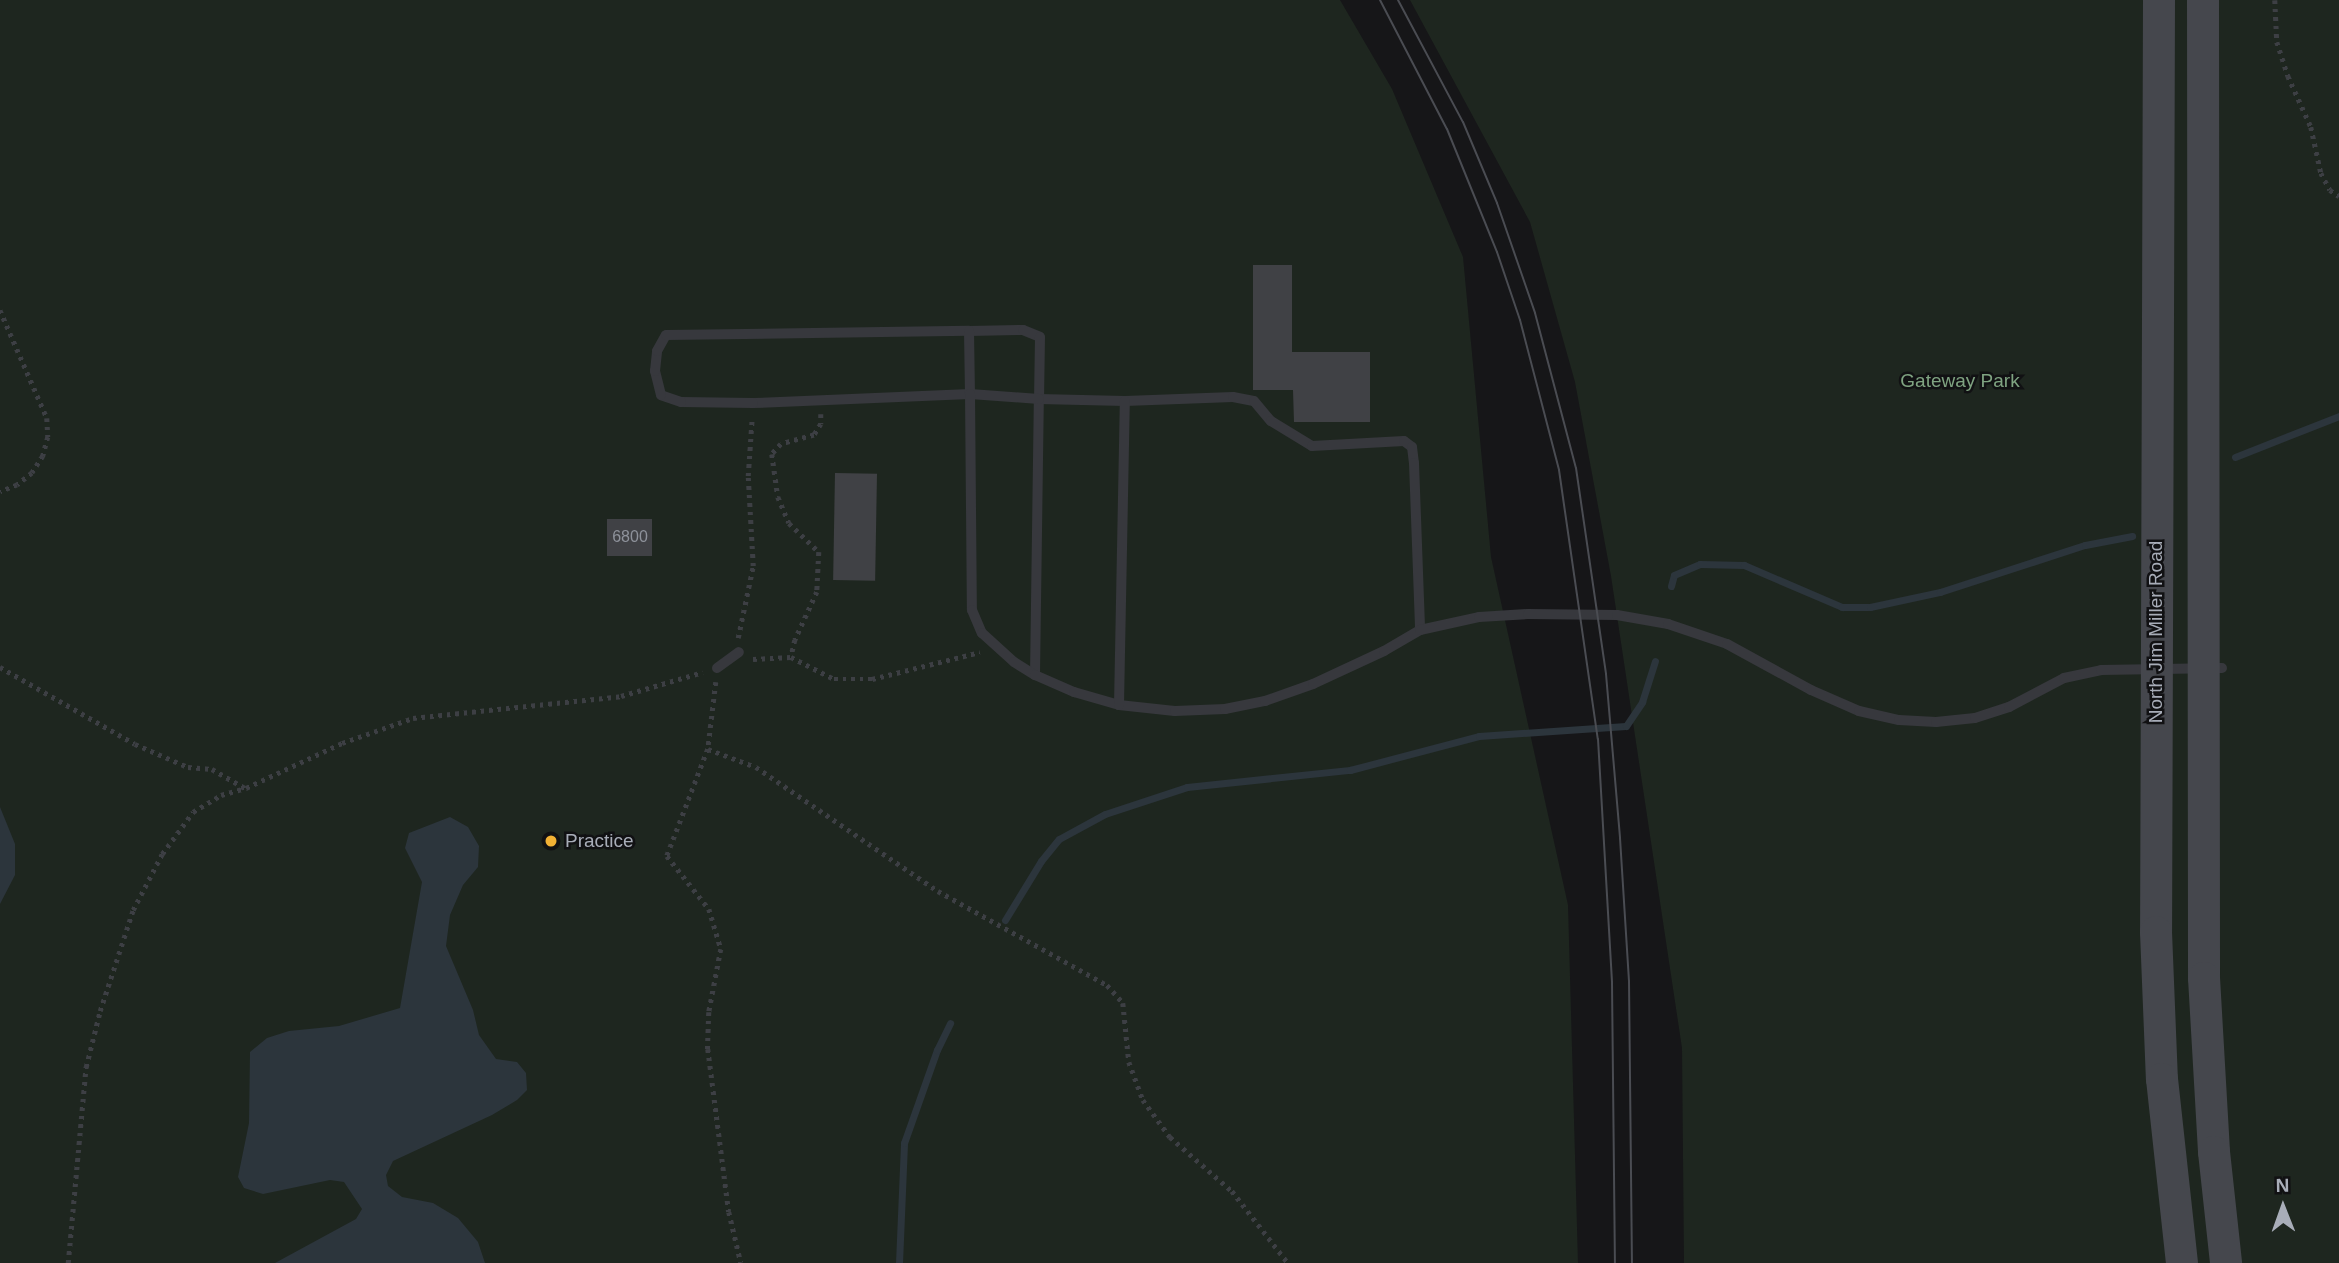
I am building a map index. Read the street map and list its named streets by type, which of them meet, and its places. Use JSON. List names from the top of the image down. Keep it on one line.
{"streets":{"main road":["North Jim Miller Road"]},"parks":["Gateway Park"],"places":["Practice"],"house_numbers":["6800"],"north":"top"}
